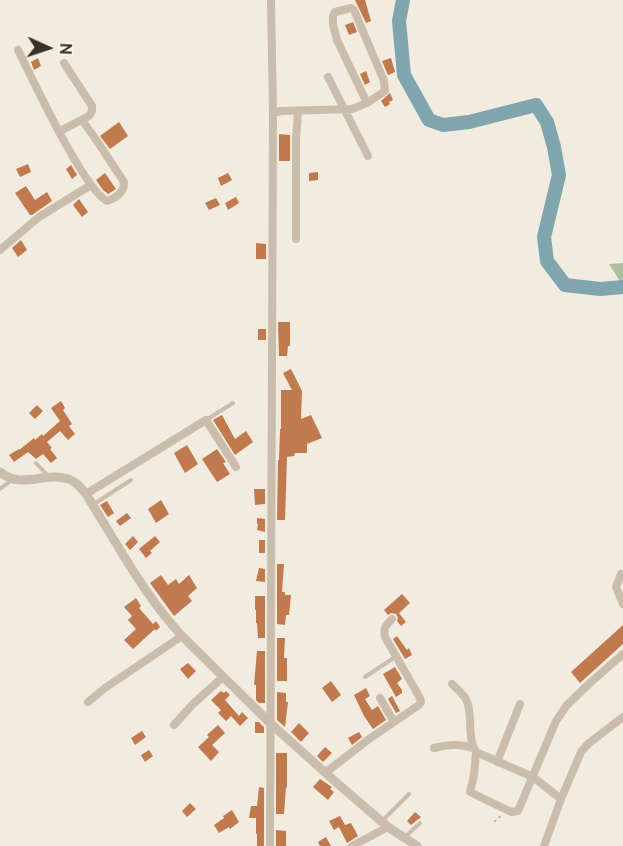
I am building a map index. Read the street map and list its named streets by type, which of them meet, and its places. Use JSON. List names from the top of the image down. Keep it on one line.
{"north":"right"}
